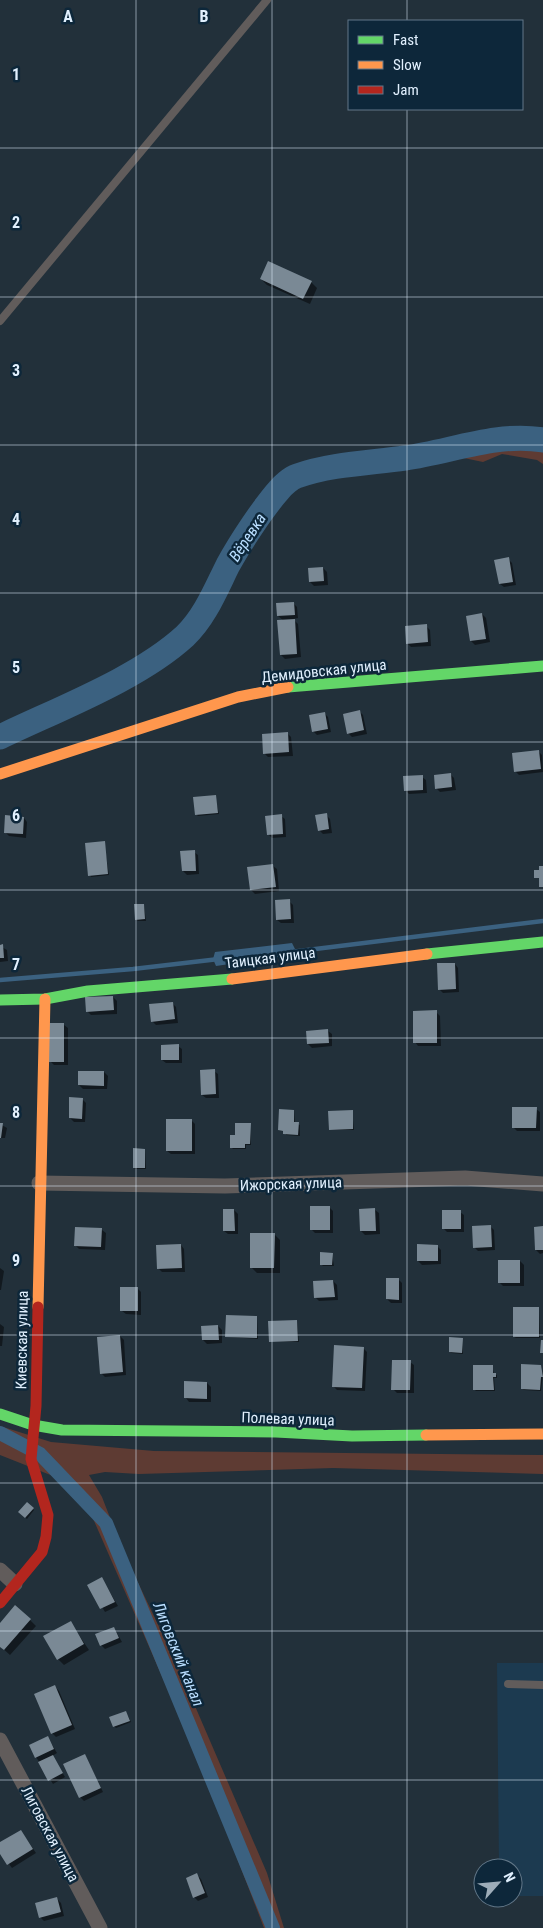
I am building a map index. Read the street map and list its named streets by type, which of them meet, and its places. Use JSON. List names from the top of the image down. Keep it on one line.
{"streets":{"street":["Демидовская улица","Таицкая улица","Ижорская улица","Киевская улица","Полевая улица","Лиговская улица"]},"crossings":[["Таицкая улица","Киевская улица"],["Ижорская улица","Киевская улица"],["Киевская улица","Полевая улица"]],"water":["Вёревка","Лиговский канал"],"legend":["Fast","Slow","Jam"],"north":"top right","grid":{"columns":["A","B"],"rows":["1","2","3","4","5","6","7","8","9"]}}
